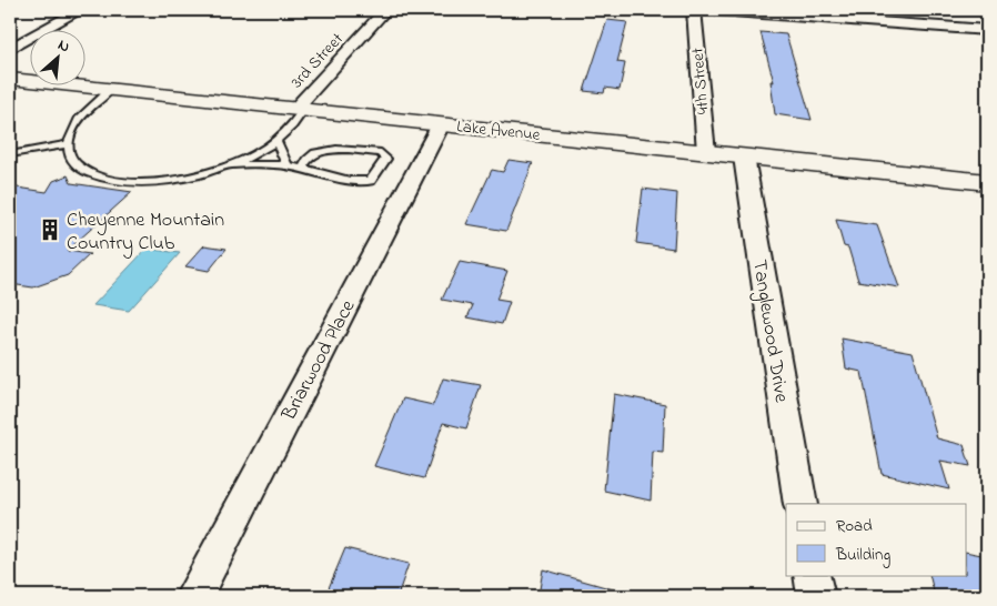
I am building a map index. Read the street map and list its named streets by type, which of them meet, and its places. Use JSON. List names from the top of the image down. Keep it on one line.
{"streets":{"main road":["Lake Avenue"],"street":["3rd Street","4th Street","Tanglewood Drive","Briarwood Place"]},"crossings":[["3rd Street","Lake Avenue"],["4th Street","Lake Avenue"],["Lake Avenue","Tanglewood Drive"],["Lake Avenue","Briarwood Place"]],"places":{"building":["Cheyenne Mountain Country Club"]},"legend":["Road","Building"],"north":"top right"}
